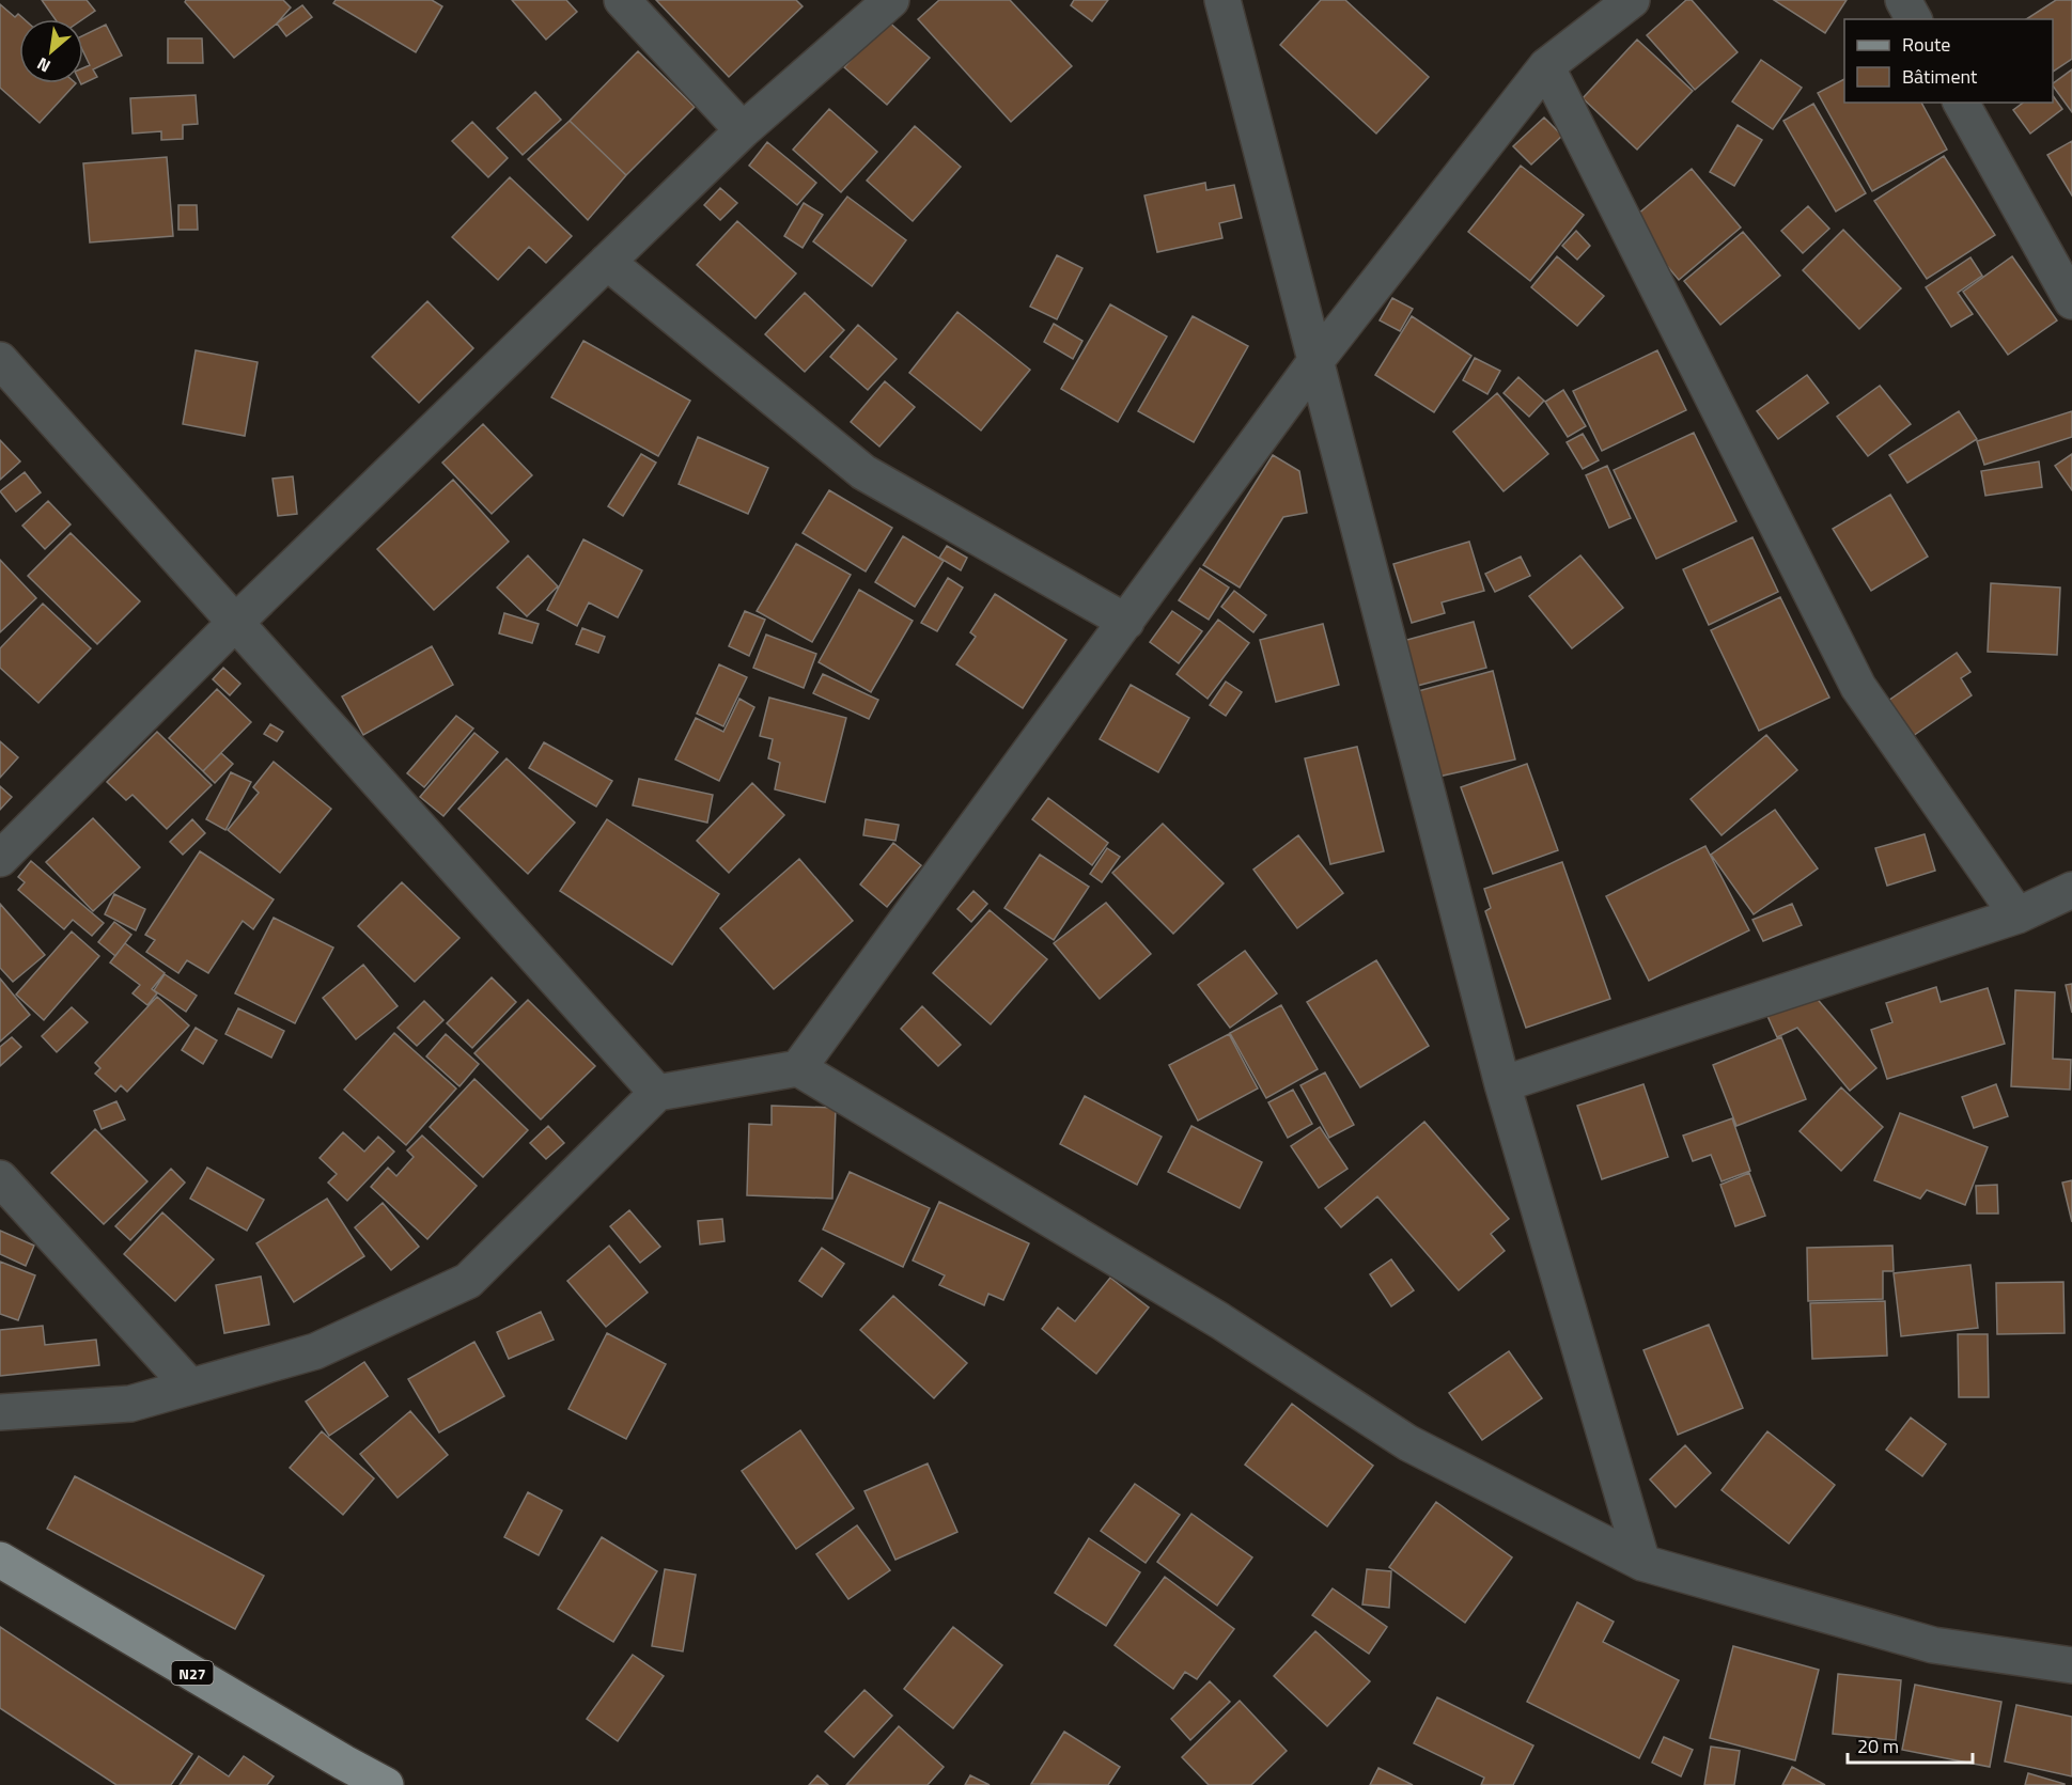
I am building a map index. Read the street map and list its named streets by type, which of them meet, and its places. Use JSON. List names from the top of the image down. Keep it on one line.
{"streets":{"main road":["N27"]},"legend":["Route","Bâtiment"],"scale_bar":"20 m","north":"bottom left"}
